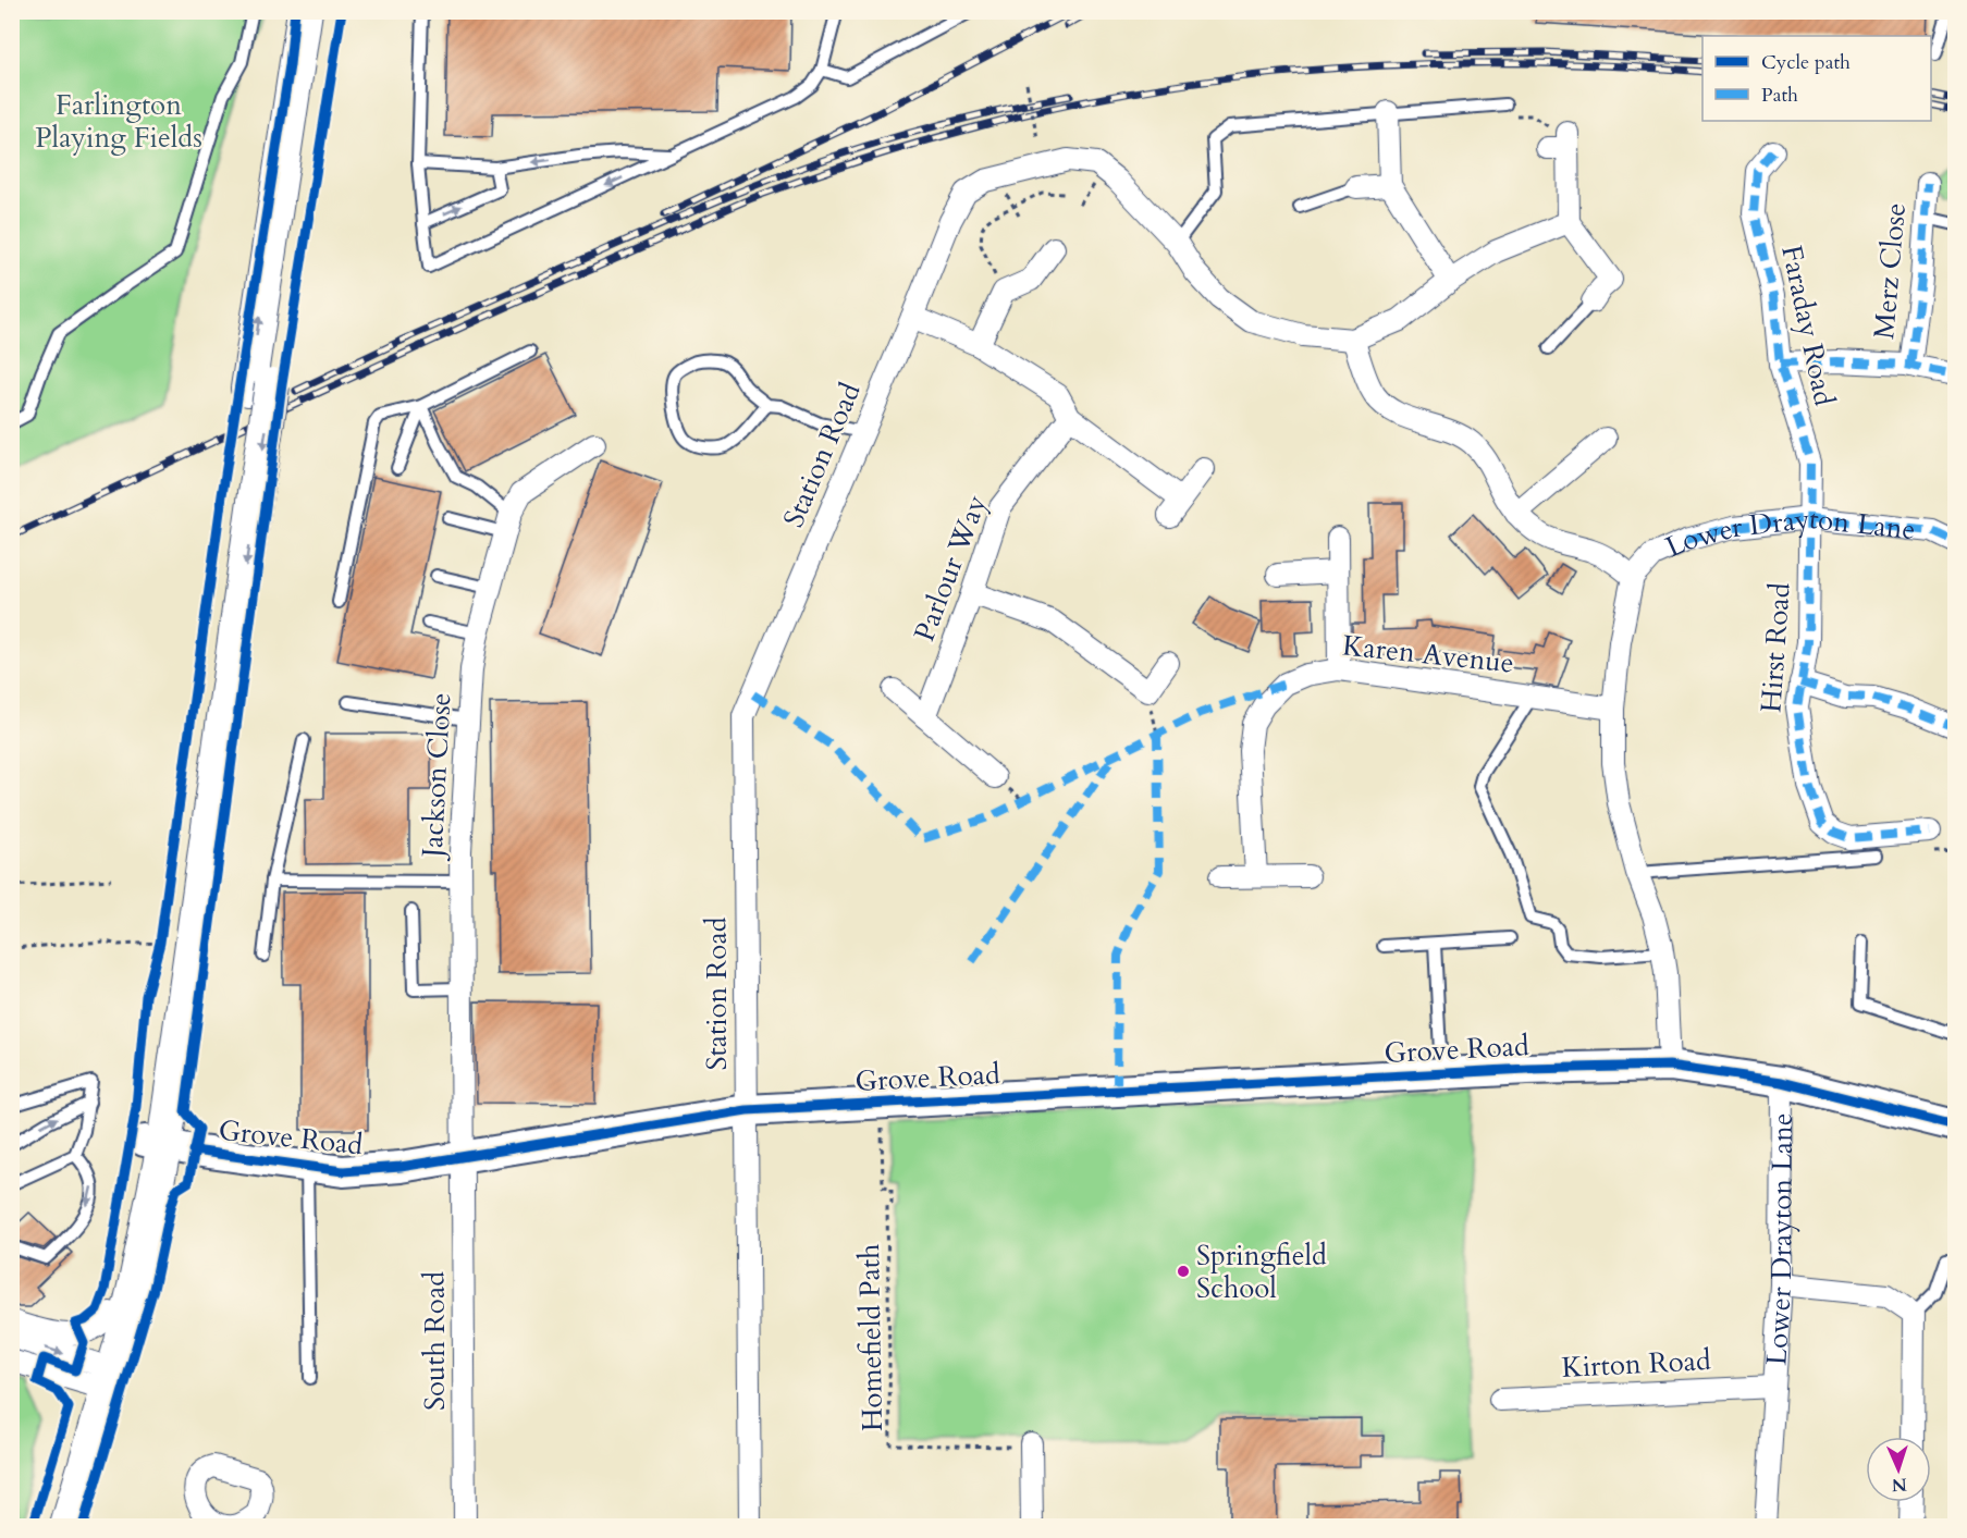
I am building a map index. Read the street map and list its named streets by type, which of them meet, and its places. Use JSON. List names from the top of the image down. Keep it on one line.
{"streets":{"street":["Merz Close","Faraday Road","Station Road","Lower Drayton Lane","Parlour Way","Hirst Road","Karen Avenue","Jackson Close","Grove Road","South Road","Kirton Road"],"path":["Homefield Path"]},"crossings":[["Faraday Road","Lower Drayton Lane"],["Faraday Road","Hirst Road"],["Station Road","Grove Road"],["Lower Drayton Lane","Hirst Road"],["Lower Drayton Lane","Karen Avenue"],["Lower Drayton Lane","Grove Road"],["Lower Drayton Lane","Kirton Road"],["Jackson Close","Grove Road"],["Jackson Close","South Road"],["Grove Road","Homefield Path"],["Grove Road","South Road"]],"parks":["Farlington Playing Fields"],"places":["Springfield School"],"legend":["Cycle path","Path"],"north":"bottom"}
